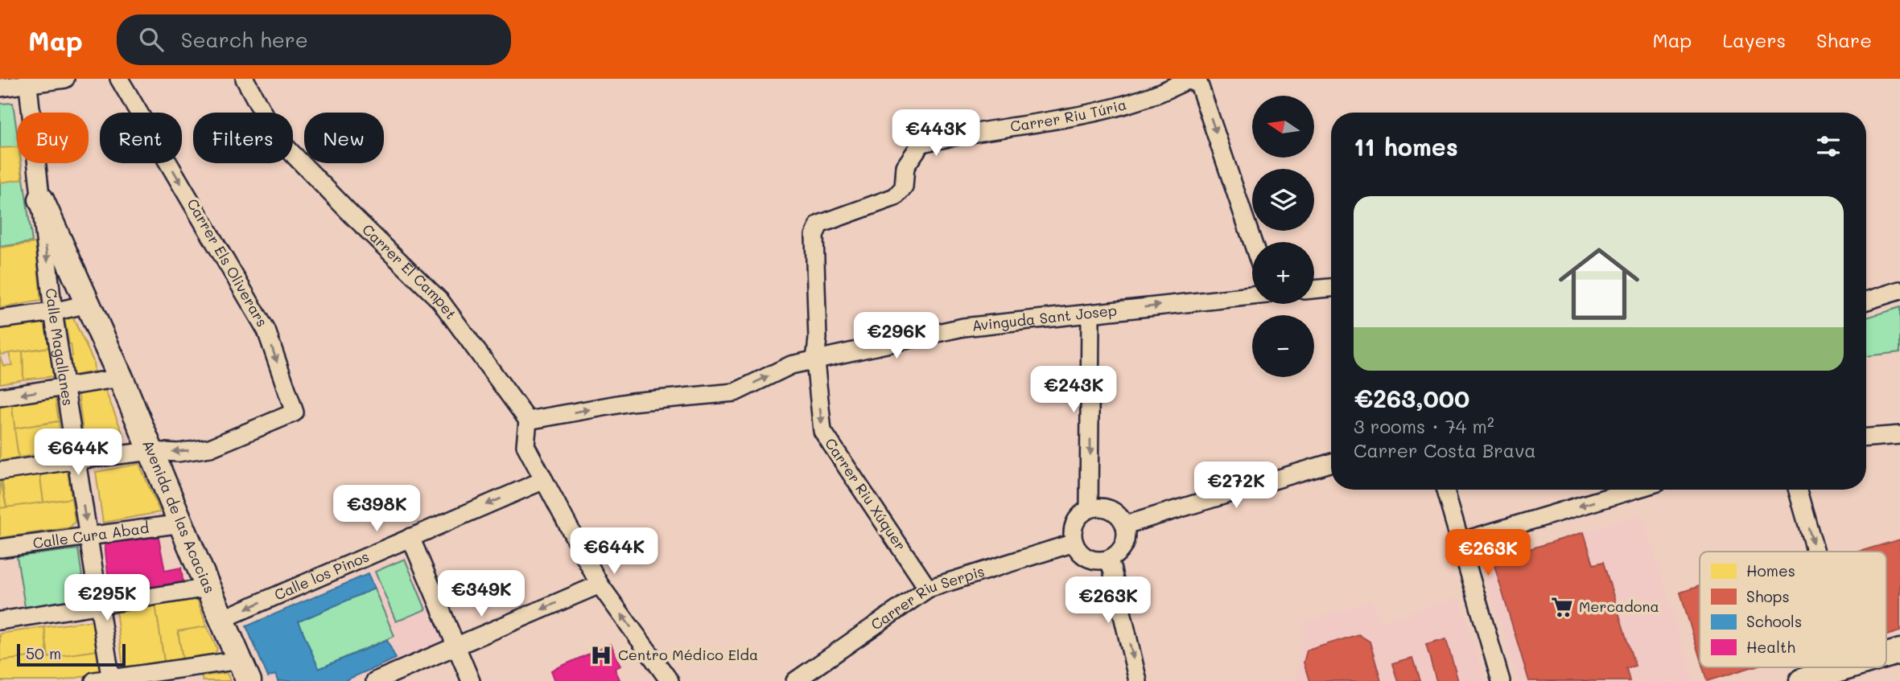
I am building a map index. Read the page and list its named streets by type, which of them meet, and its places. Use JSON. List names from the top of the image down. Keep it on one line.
{"streets":{"street":["Carrer Riu Túria","Carrer Els Oliverars","Carrer El Campet","Avinguda Sant Josep","Calle Magallanes","Carrer Riu Xúquer","Avenida de las Acacias","Calle Cura Abad","Calle los Pinos","Carrer Riu Serpis"]},"crossings":[["Carrer Riu Túria","Avinguda Sant Josep"],["Carrer Riu Túria","Carrer Riu Xúquer"],["Carrer Els Oliverars","Avenida de las Acacias"],["Carrer El Campet","Avinguda Sant Josep"],["Avinguda Sant Josep","Carrer Riu Xúquer"],["Calle Magallanes","Avenida de las Acacias"],["Calle Magallanes","Calle Cura Abad"],["Carrer Riu Xúquer","Carrer Riu Serpis"],["Avenida de las Acacias","Calle Cura Abad"],["Avenida de las Acacias","Calle los Pinos"]],"one_way":["Avinguda Sant Josep","Carrer Riu Xúquer"],"places":{"supermarket":["Mercadona"],"hospital":["Centro Médico Elda"]},"legend":["Homes","Shops","Schools","Health"],"scale_bar":"50 m","north":"left","page":{"header":"Map","search":"Search here","nav":["Map","Layers","Share"],"map_buttons":["+","−"],"price":["€443K","€296K","€243K","€644K","€272K","€398K","€644K","€263K","€349K","€295K","€263K"],"chip":["Buy","Rent","Filters","New"],"heading":"11 homes","list":[{"name":"€263,000","note":"3 rooms · 74 m² · Carrer Costa Brava"}],"scale":"50 m"}}
